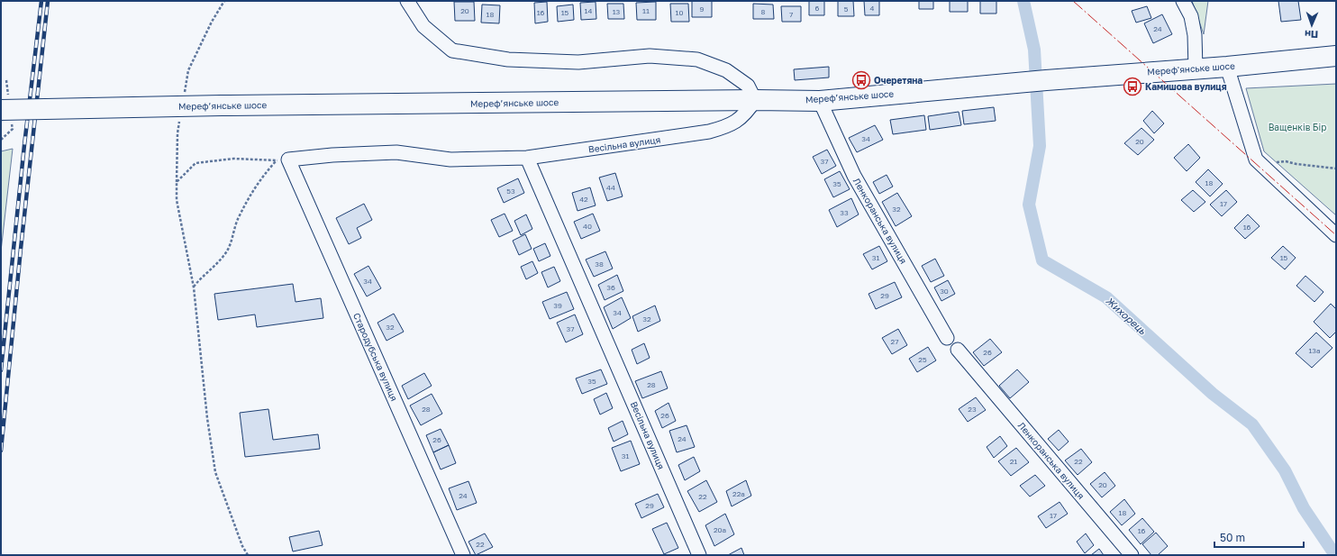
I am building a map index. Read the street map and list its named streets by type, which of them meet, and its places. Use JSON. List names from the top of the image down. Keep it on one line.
{"streets":{"highway":["Мереф'янське шосе","Мереф’янське шосе"],"street":["Весільна вулиця","Ленкоранська вулиця","Стародубська вулиця"]},"crossings":[["Мереф'янське шосе","Мереф’янське шосе"],["Мереф’янське шосе","Весільна вулиця"],["Мереф’янське шосе","Ленкоранська вулиця"]],"water":["Жихорець"],"parks":["Ващенків Бір"],"places":{"bus stop":["Очеретяна","Камишова вулиця"]},"house_numbers":["6","4","9","5","20","14","11","13","8","16","15","10","18","7","24","34","20","37","18","35","44","53","42","17","32","33","40","16","31","15","38","34","36","30","29","39","34","32","32","37","27","13а","26","25","35","28","28","23","26","24","26","31","21","22","20","22а","24","22","29","18","17","20а","16","22"],"scale_bar":"50 m","north":"bottom"}
